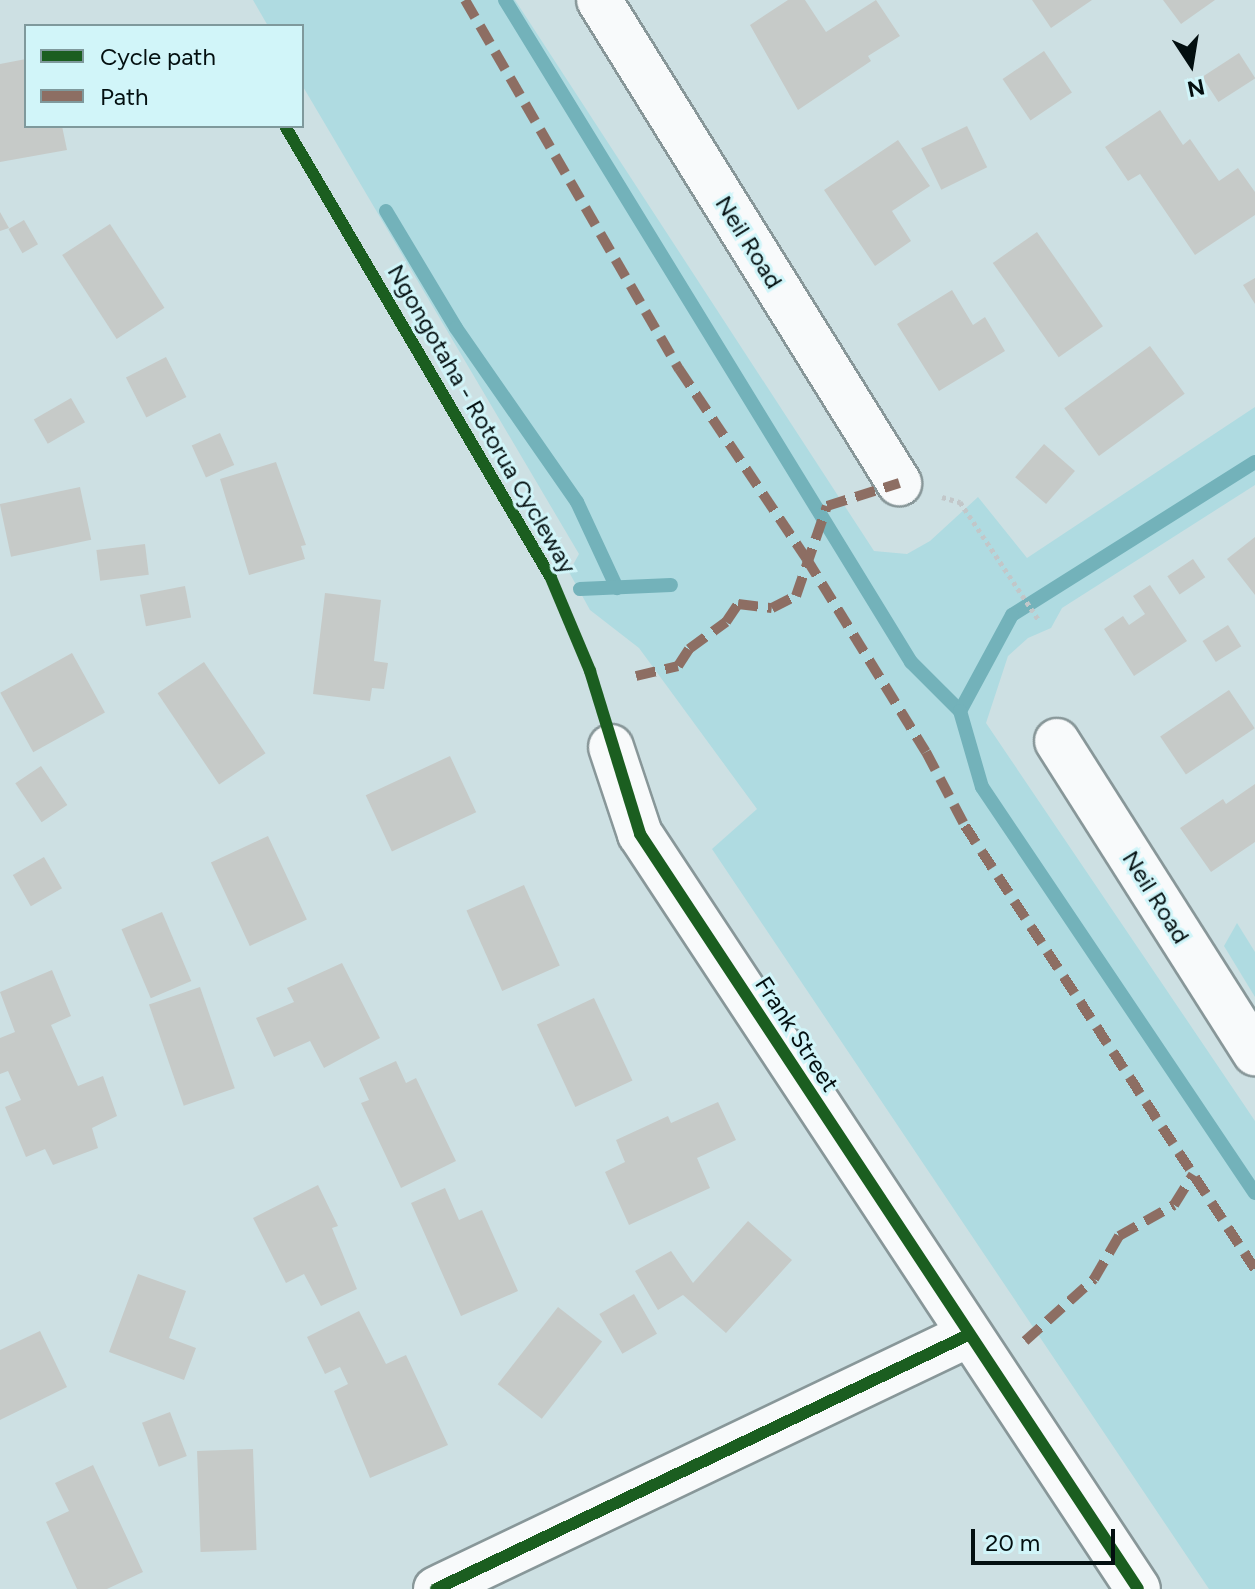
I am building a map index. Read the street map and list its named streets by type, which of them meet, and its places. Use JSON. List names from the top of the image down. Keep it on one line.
{"streets":{"street":["Neil Road","Frank Street"],"cycle path":["Ngongotaha - Rotorua Cycleway"]},"legend":["Cycle path","Path"],"scale_bar":"20 m","north":"bottom"}
